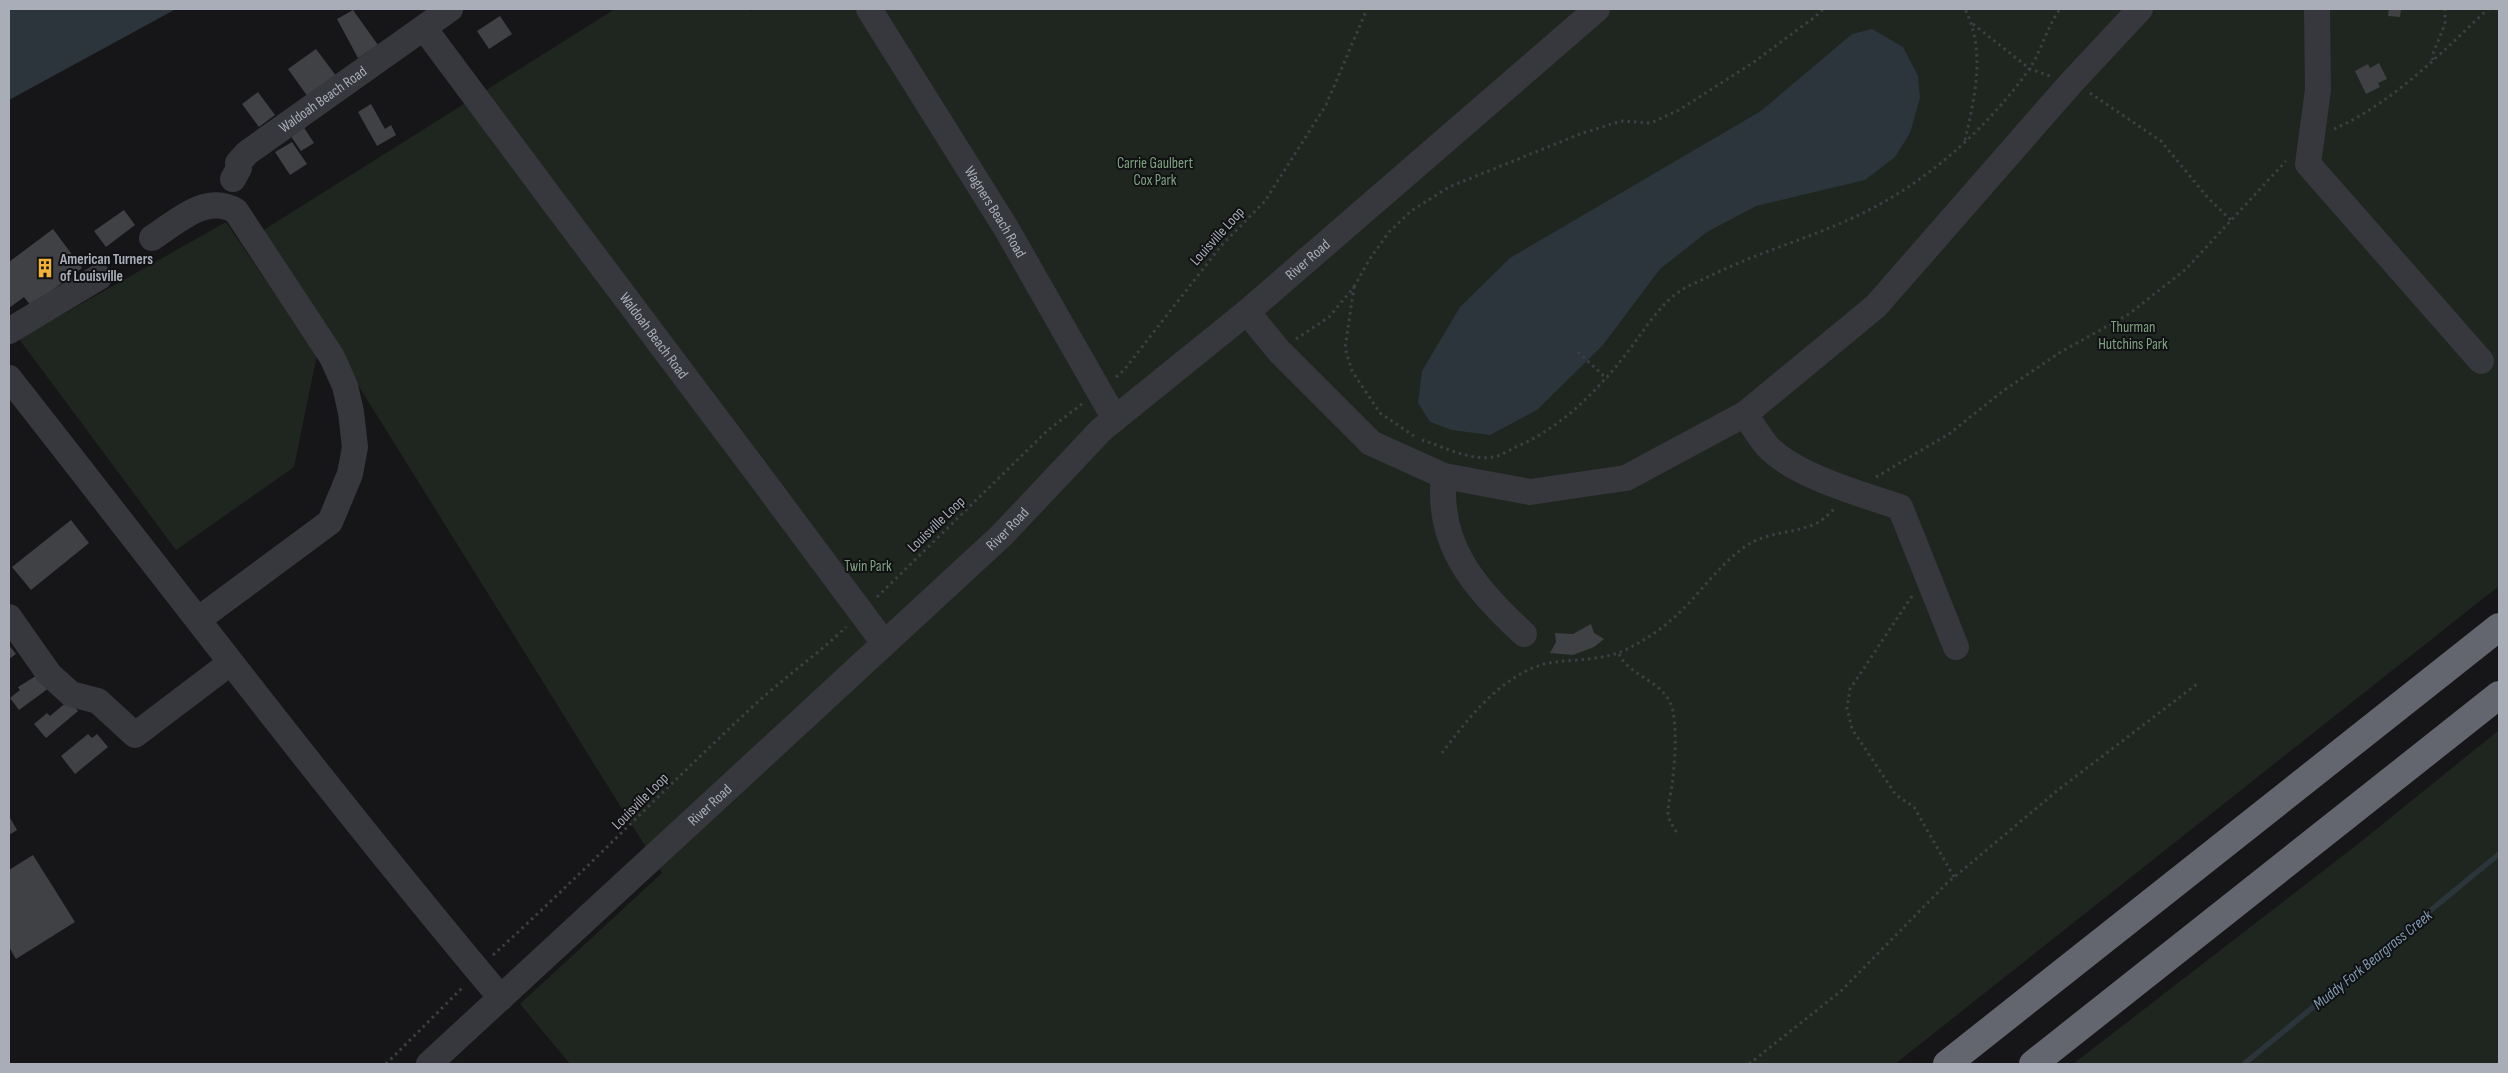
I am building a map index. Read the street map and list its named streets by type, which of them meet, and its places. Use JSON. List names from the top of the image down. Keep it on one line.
{"streets":{"street":["Waldoah Beach Road","Wagners Beach Road","River Road"],"path":["Louisville Loop"]},"crossings":[["Waldoah Beach Road","Louisville Loop"],["Waldoah Beach Road","River Road"],["Wagners Beach Road","Louisville Loop"],["Wagners Beach Road","River Road"]],"water":["Muddy Fork Beargrass Creek"],"parks":["Carrie Gaulbert Cox Park","Thurman Hutchins Park","Twin Park"],"places":{"building":["American Turners of Louisville"]}}
